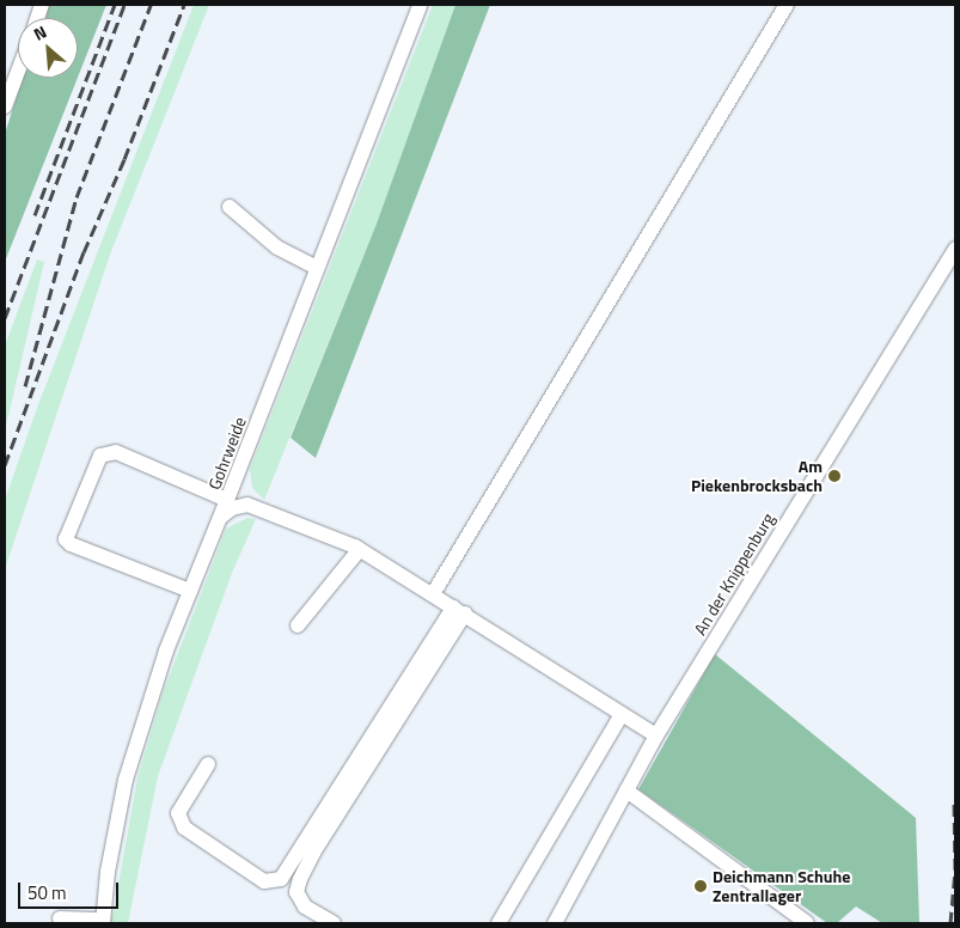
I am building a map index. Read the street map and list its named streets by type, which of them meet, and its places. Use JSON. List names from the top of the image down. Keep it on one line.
{"streets":{"street":["Gohrweide","An der Knippenburg"]},"places":["Am Piekenbrocksbach","Deichmann Schuhe Zentrallager"],"scale_bar":"50 m","north":"top left"}
